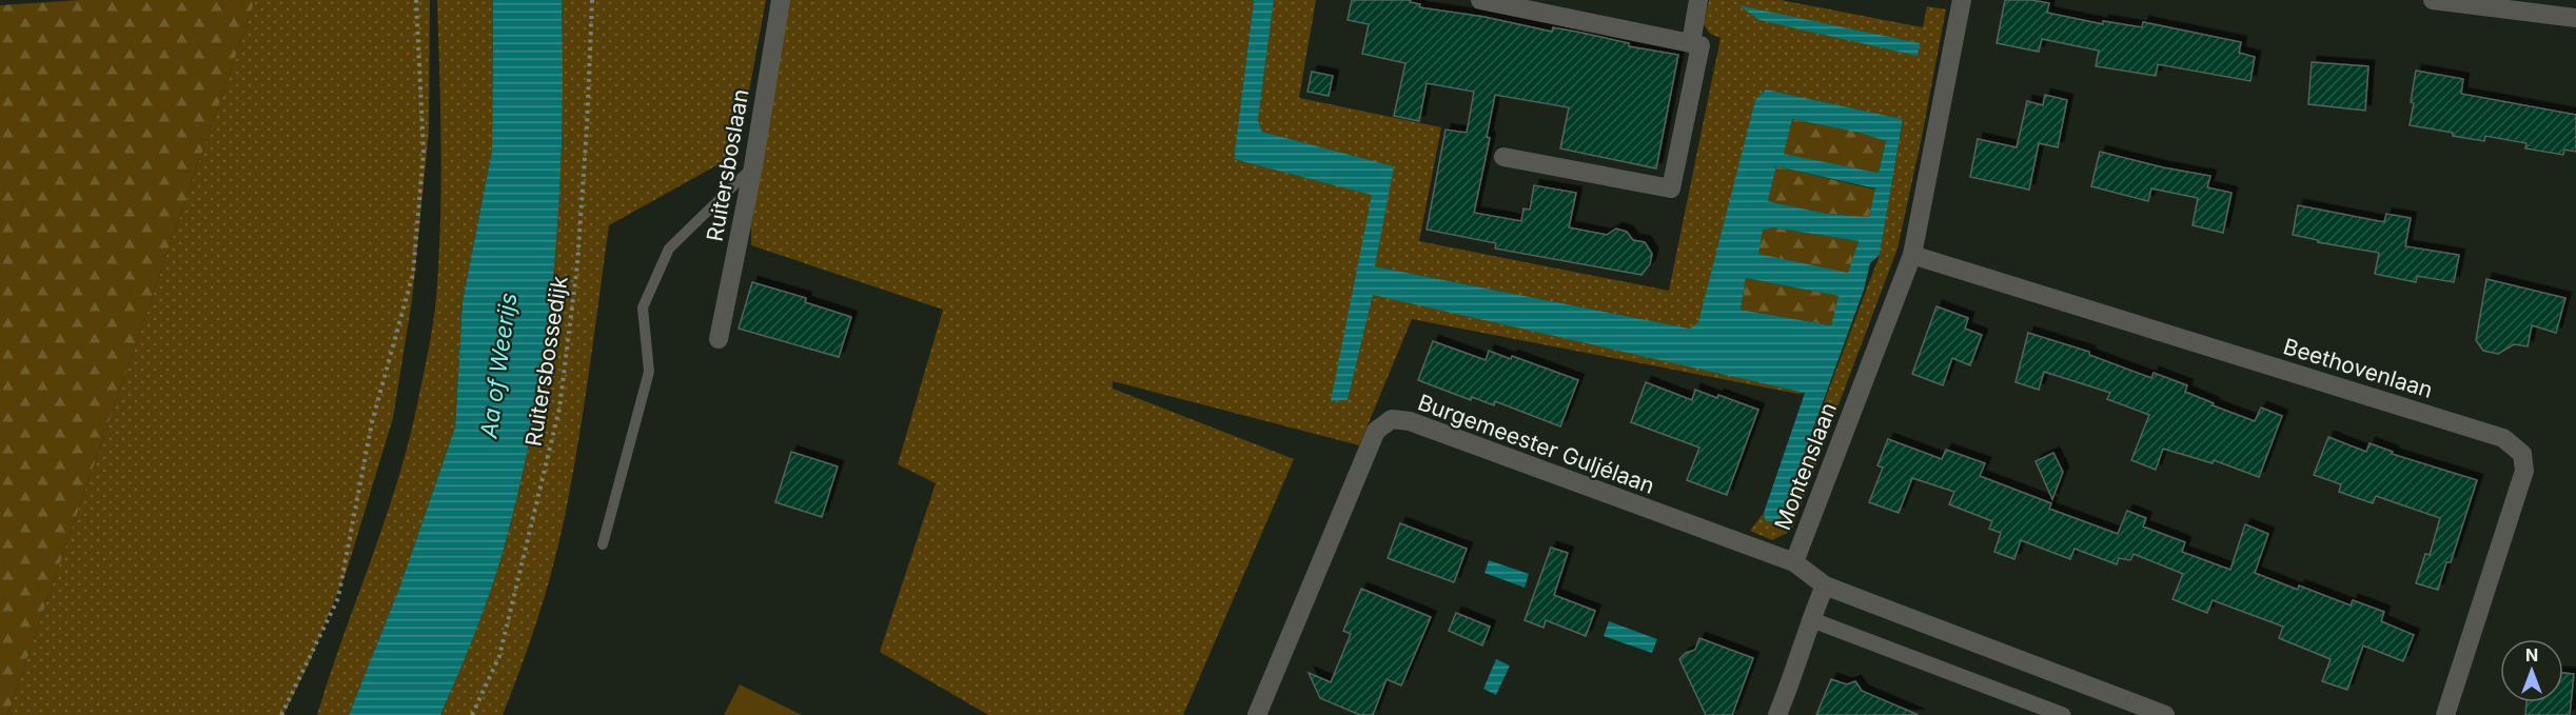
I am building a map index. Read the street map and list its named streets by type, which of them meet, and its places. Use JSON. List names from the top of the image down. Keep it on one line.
{"streets":{"street":["Ruitersboslaan","Beethovenlaan","Burgemeester Guljélaan","Montenslaan"],"path":["Ruitersbossedijk"]},"crossings":[["Beethovenlaan","Montenslaan"],["Burgemeester Guljélaan","Montenslaan"]],"water":["Aa of Weerijs"],"north":"top"}
